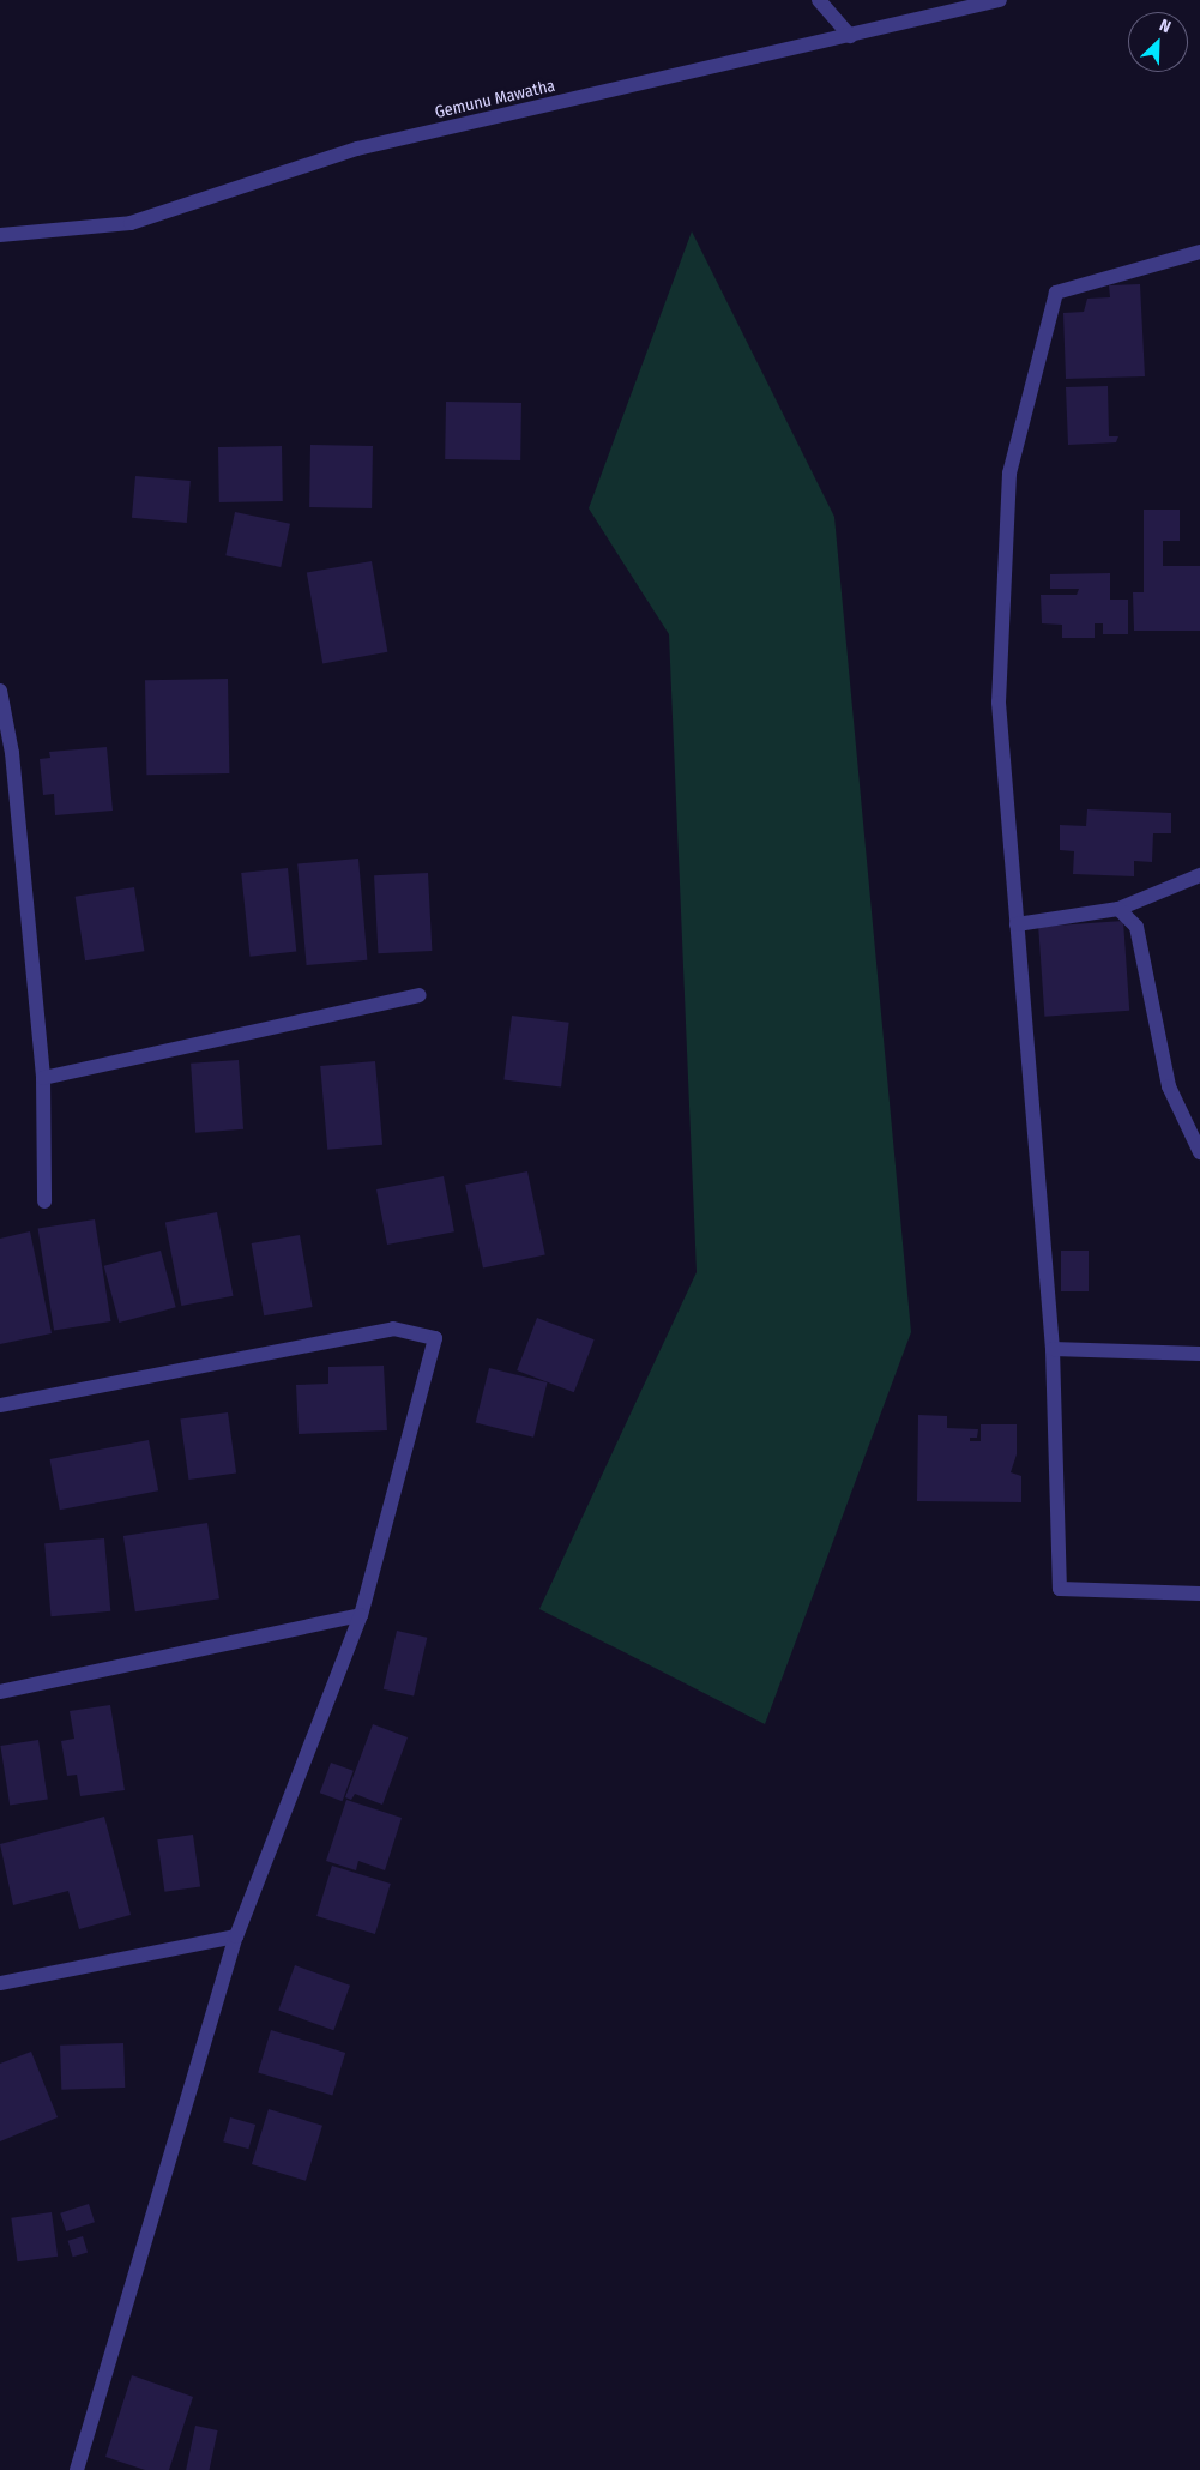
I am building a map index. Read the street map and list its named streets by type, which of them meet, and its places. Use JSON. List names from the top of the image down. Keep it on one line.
{"streets":{"street":["Gemunu Mawatha"]},"north":"top right"}
